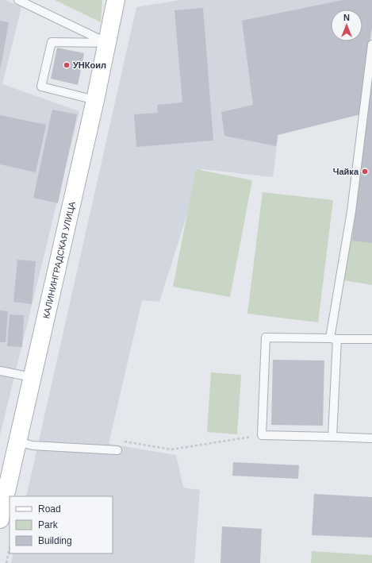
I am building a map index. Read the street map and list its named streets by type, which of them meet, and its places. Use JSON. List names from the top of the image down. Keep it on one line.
{"streets":{"street":["КАЛИНИНГРАДСКАЯ УЛИЦА"]},"places":["УНКоил","Чайка"],"legend":["Road","Park","Building"],"north":"top"}
